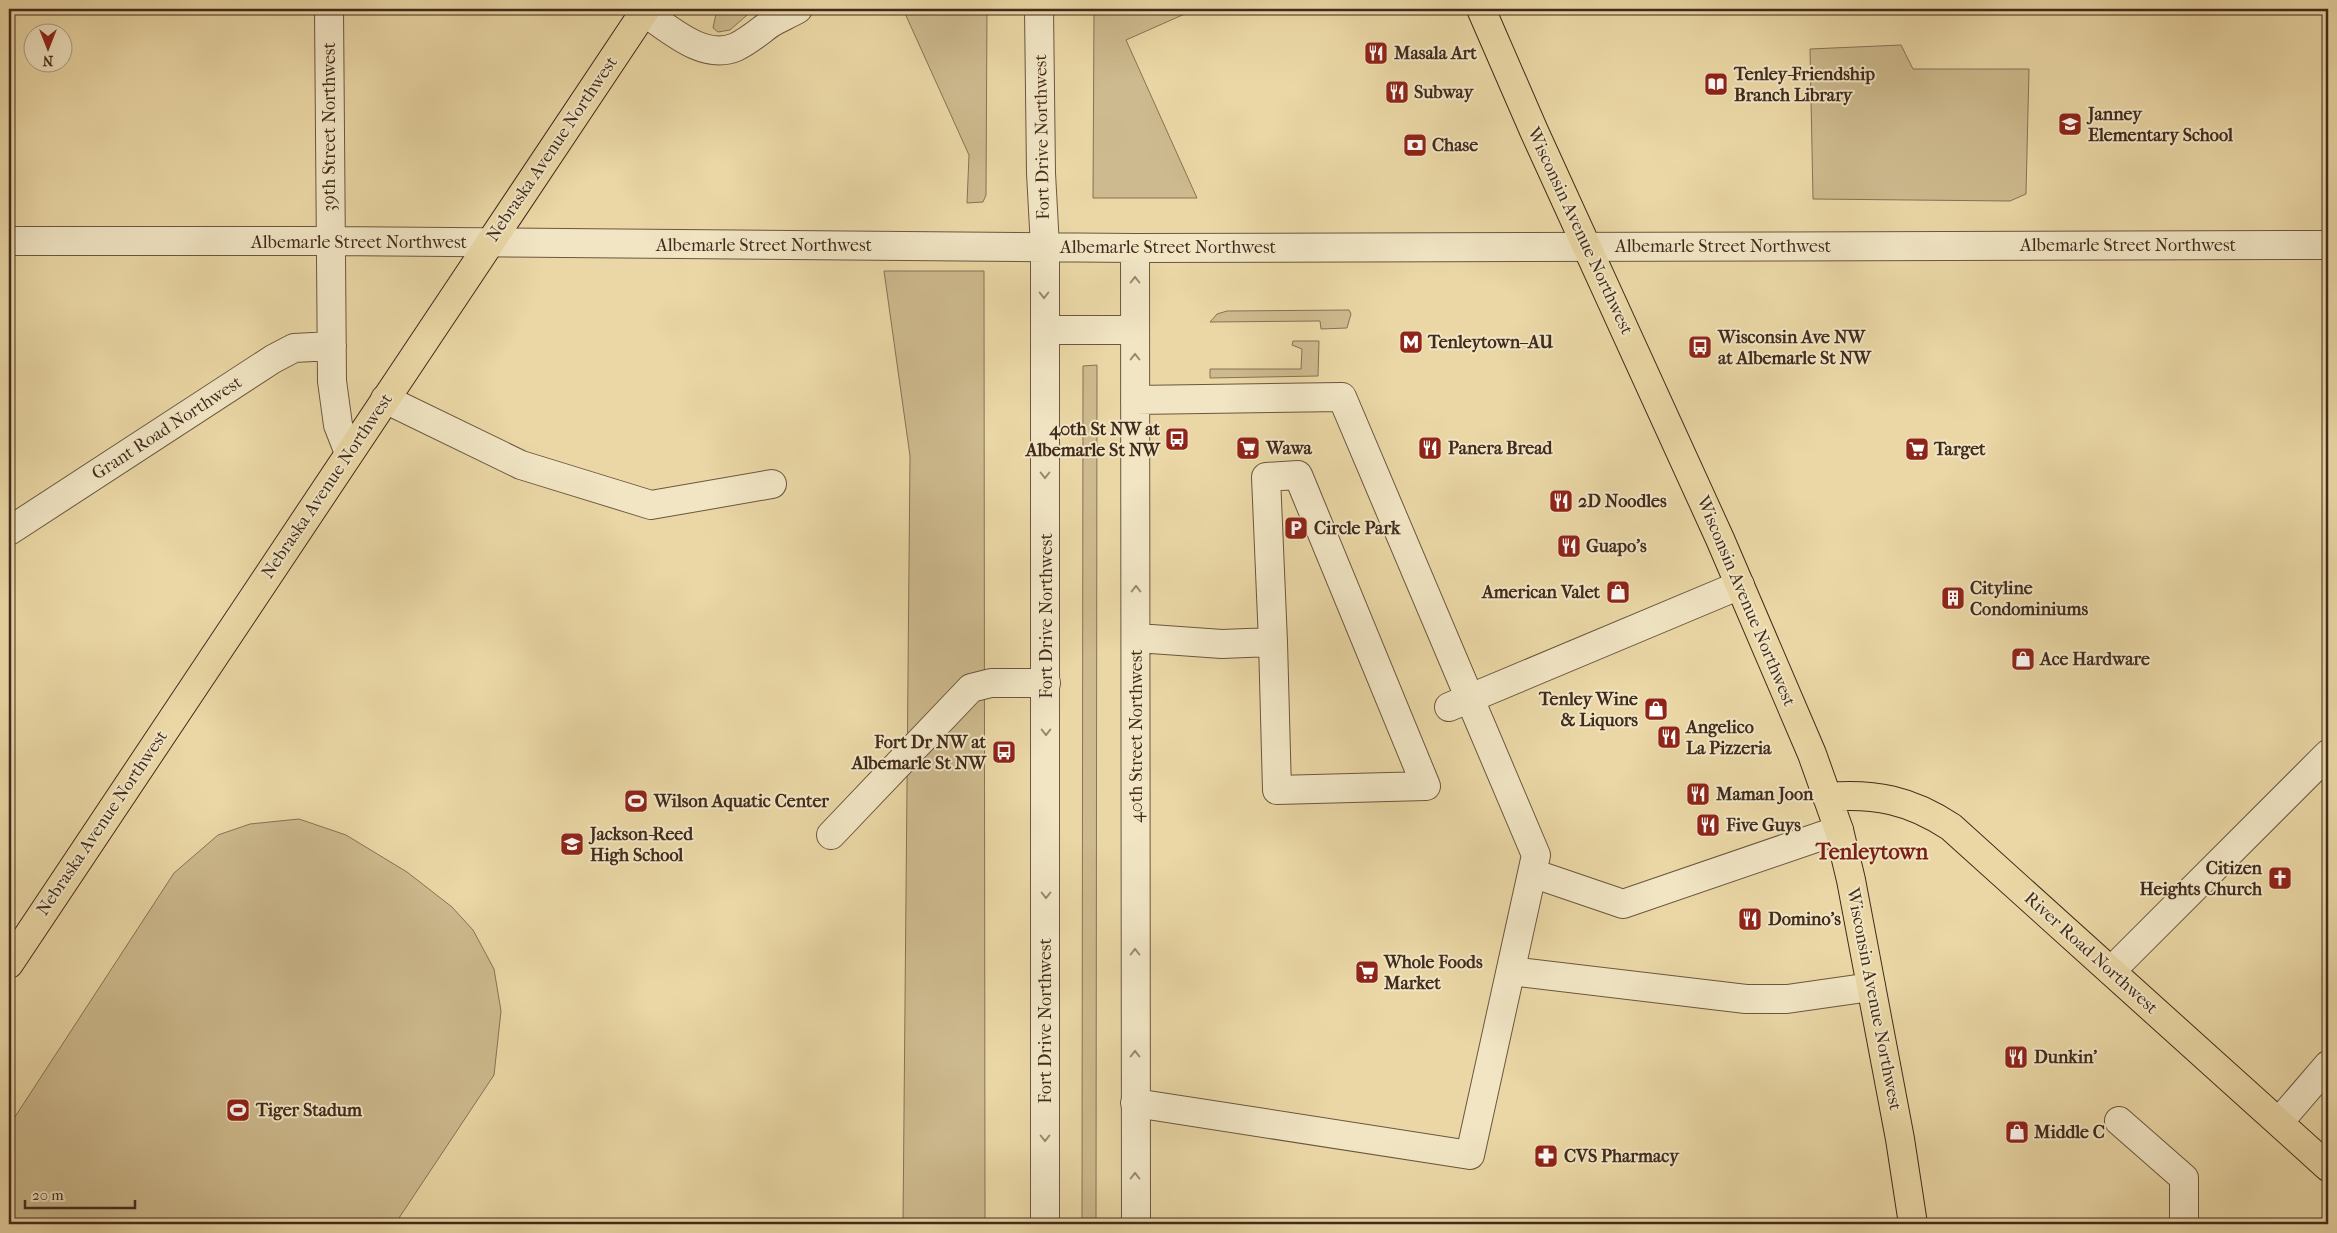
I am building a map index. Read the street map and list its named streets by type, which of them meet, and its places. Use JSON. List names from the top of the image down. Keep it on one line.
{"streets":{"main road":["Nebraska Avenue Northwest","Wisconsin Avenue Northwest","River Road Northwest"],"street":["39th Street Northwest","Fort Drive Northwest","Albemarle Street Northwest","Grant Road Northwest","40th Street Northwest"]},"crossings":[["39th Street Northwest","Nebraska Avenue Northwest"],["39th Street Northwest","Albemarle Street Northwest"],["39th Street Northwest","Grant Road Northwest"],["Fort Drive Northwest","Albemarle Street Northwest"],["Nebraska Avenue Northwest","Albemarle Street Northwest"],["Wisconsin Avenue Northwest","Albemarle Street Northwest"],["Wisconsin Avenue Northwest","River Road Northwest"],["Albemarle Street Northwest","40th Street Northwest"]],"one_way":["Fort Drive Northwest","40th Street Northwest"],"districts":["Tenleytown"],"places":{"restaurant":["Masala Art","Subway","Panera Bread","2D Noodles","Guapo's","Angelico La Pizzeria","Maman Joon","Five Guys","Domino's","Dunkin'"],"library":["Tenley-Friendship Branch Library"],"school or university":["Janney Elementary School","Jackson-Reed High School"],"bank":["Chase"],"metro station":["Tenleytown–AU"],"bus stop":["Wisconsin Ave NW at Albemarle St NW","40th St NW at Albemarle St NW","Fort Dr NW at Albemarle St NW"],"supermarket":["Wawa","Target","Whole Foods Market"],"parking":["Circle Park"],"shop":["American Valet","Ace Hardware","Tenley Wine & Liquors","Middle C"],"building":["Cityline Condominiums"],"sports":["Wilson Aquatic Center","Tiger Stadum"],"church":["Citizen Heights Church"],"pharmacy":["CVS Pharmacy"]},"scale_bar":"20 m","north":"bottom"}
